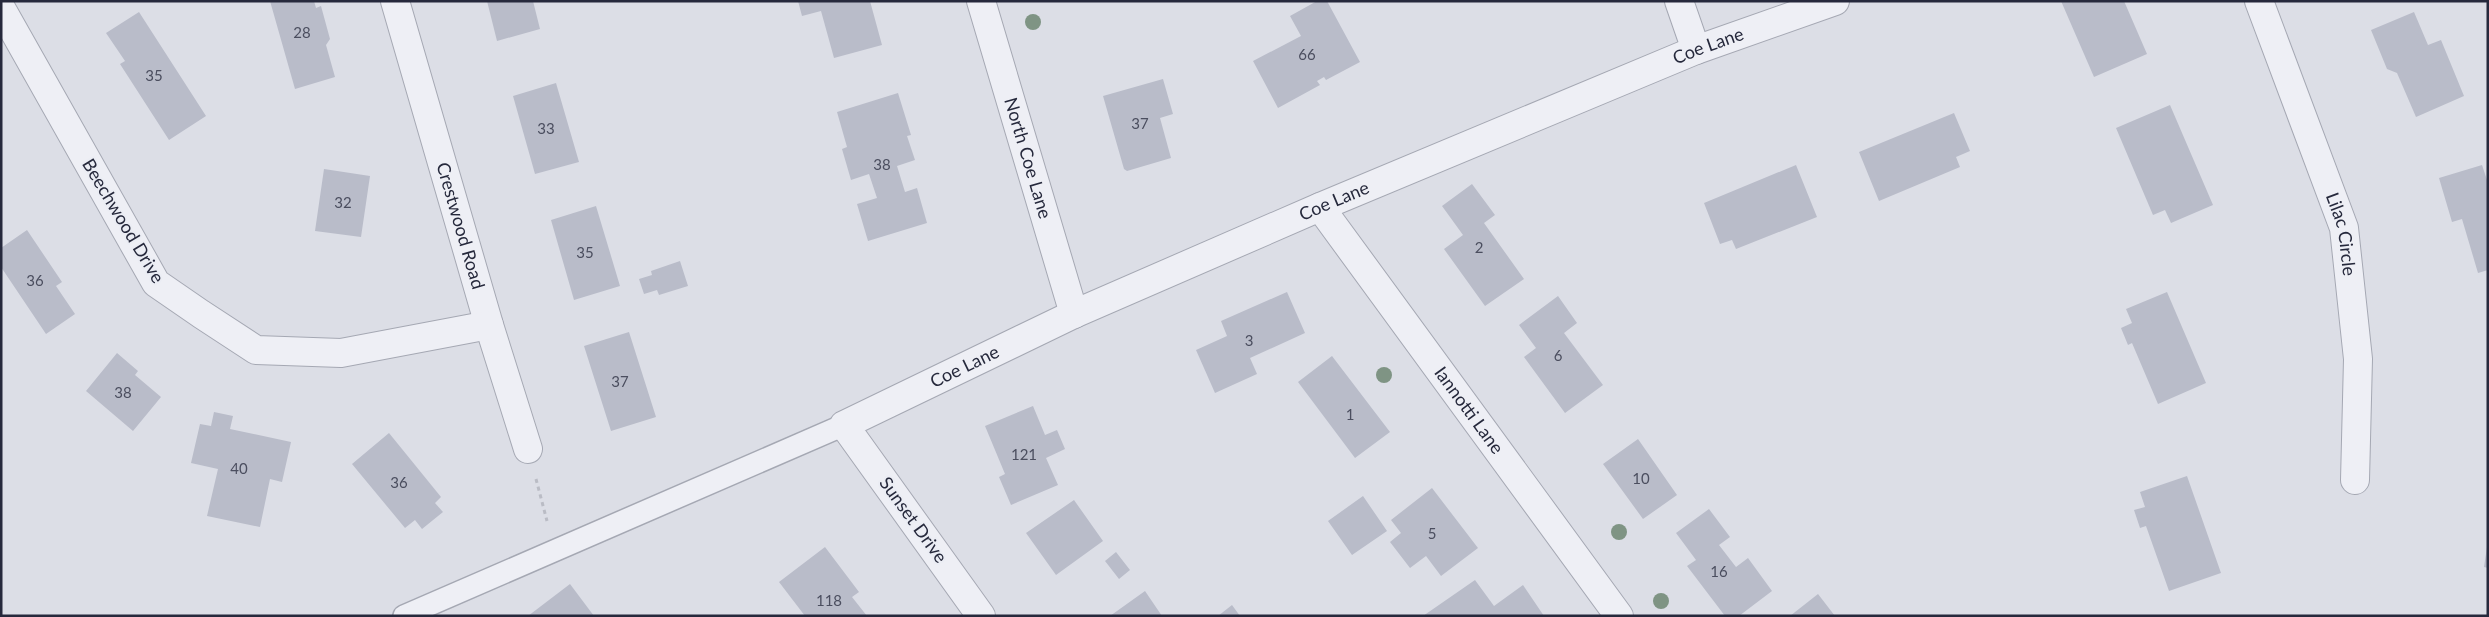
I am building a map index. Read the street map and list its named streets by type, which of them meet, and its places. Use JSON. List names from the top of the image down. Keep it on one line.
{"streets":{"street":["Coe Lane","North Coe Lane","Beechwood Drive","Crestwood Road","Lilac Circle","Iannotti Lane","Sunset Drive"]},"crossings":[["Coe Lane","North Coe Lane"],["Coe Lane","Iannotti Lane"],["Coe Lane","Sunset Drive"],["Beechwood Drive","Crestwood Road"]],"house_numbers":["28","66","35","37","33","38","32","2","35","36","3","6","37","38","1","121","40","10","36","5","16","118"]}
